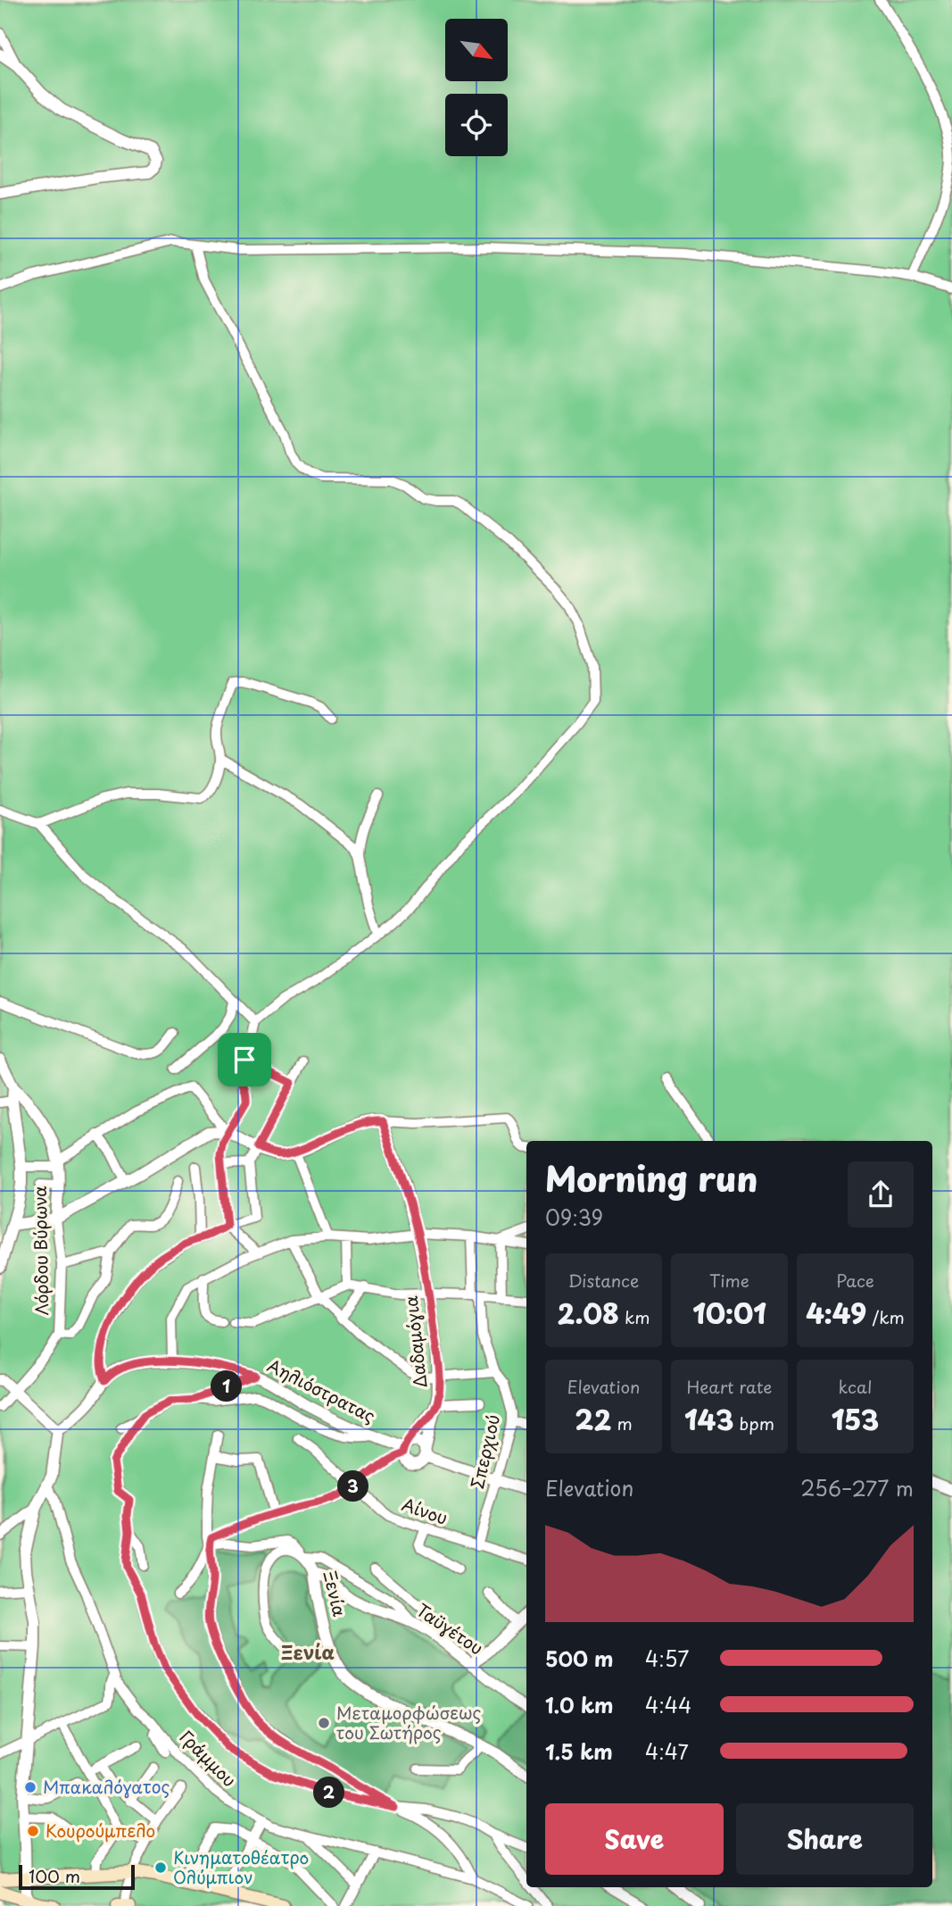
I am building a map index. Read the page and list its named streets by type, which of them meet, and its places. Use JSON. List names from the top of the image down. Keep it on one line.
{"streets":{"street":["Λόρδου Βύρωνα","Δαδαμόγια","Αηλιόστρατας","Σπερχιού","Αίνου","Ξενία","Ταϋγέτου","Γράμμου"]},"crossings":[["Δαδαμόγια","Αηλιόστρατας"],["Αηλιόστρατας","Σπερχιού"],["Σπερχιού","Αίνου"],["Ξενία","Ταϋγέτου"]],"districts":["Ξενία"],"places":["Μεταμορφώσεως του Σωτήρος","Μπακαλόγατος","Κουρούμπελο","Κινηματοθέατρο Ολύμπιον"],"scale_bar":"100 m","north":"bottom right","page":{"heading":["Morning run","09:39"],"stats":[["Distance","2.08 km"],["Time","10:01"],["Pace","4:49 /km"],["Elevation","22 m"],["Heart rate","143 bpm"],["kcal","153"]],"pins":["1","3","2"],"chart":["Elevation","256–277 m"],"list":[{"name":"500 m","note":"4:57"},{"name":"1.0 km","note":"4:44"},{"name":"1.5 km","note":"4:47"}],"buttons":["Save","Share"],"scale":"100 m"}}
